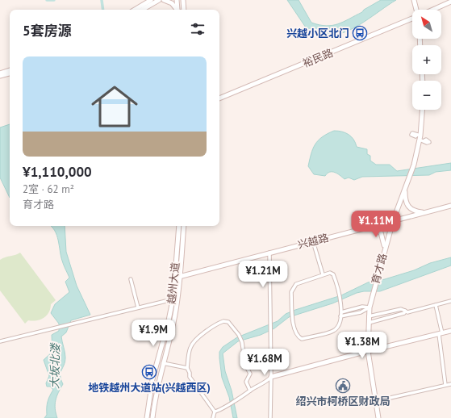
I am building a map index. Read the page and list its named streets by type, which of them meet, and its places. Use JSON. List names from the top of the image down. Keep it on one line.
{"streets":{"street":["裕民路","兴越路","育才路","越州大道"]},"crossings":[["兴越路","育才路"],["兴越路","越州大道"]],"water":["大坂北溇"],"places":{"bus stop":["兴越小区北门","地铁越州大道站(兴越西区)"],"public building":["绍兴市柯桥区财政局"]},"north":"top left","page":{"map_buttons":["+","−"],"heading":"5套房源","list":[{"name":"¥1,110,000","note":"2室 · 62 m² · 育才路"}],"price":["¥1.11M","¥1.21M","¥1.9M","¥1.38M","¥1.68M"]}}
